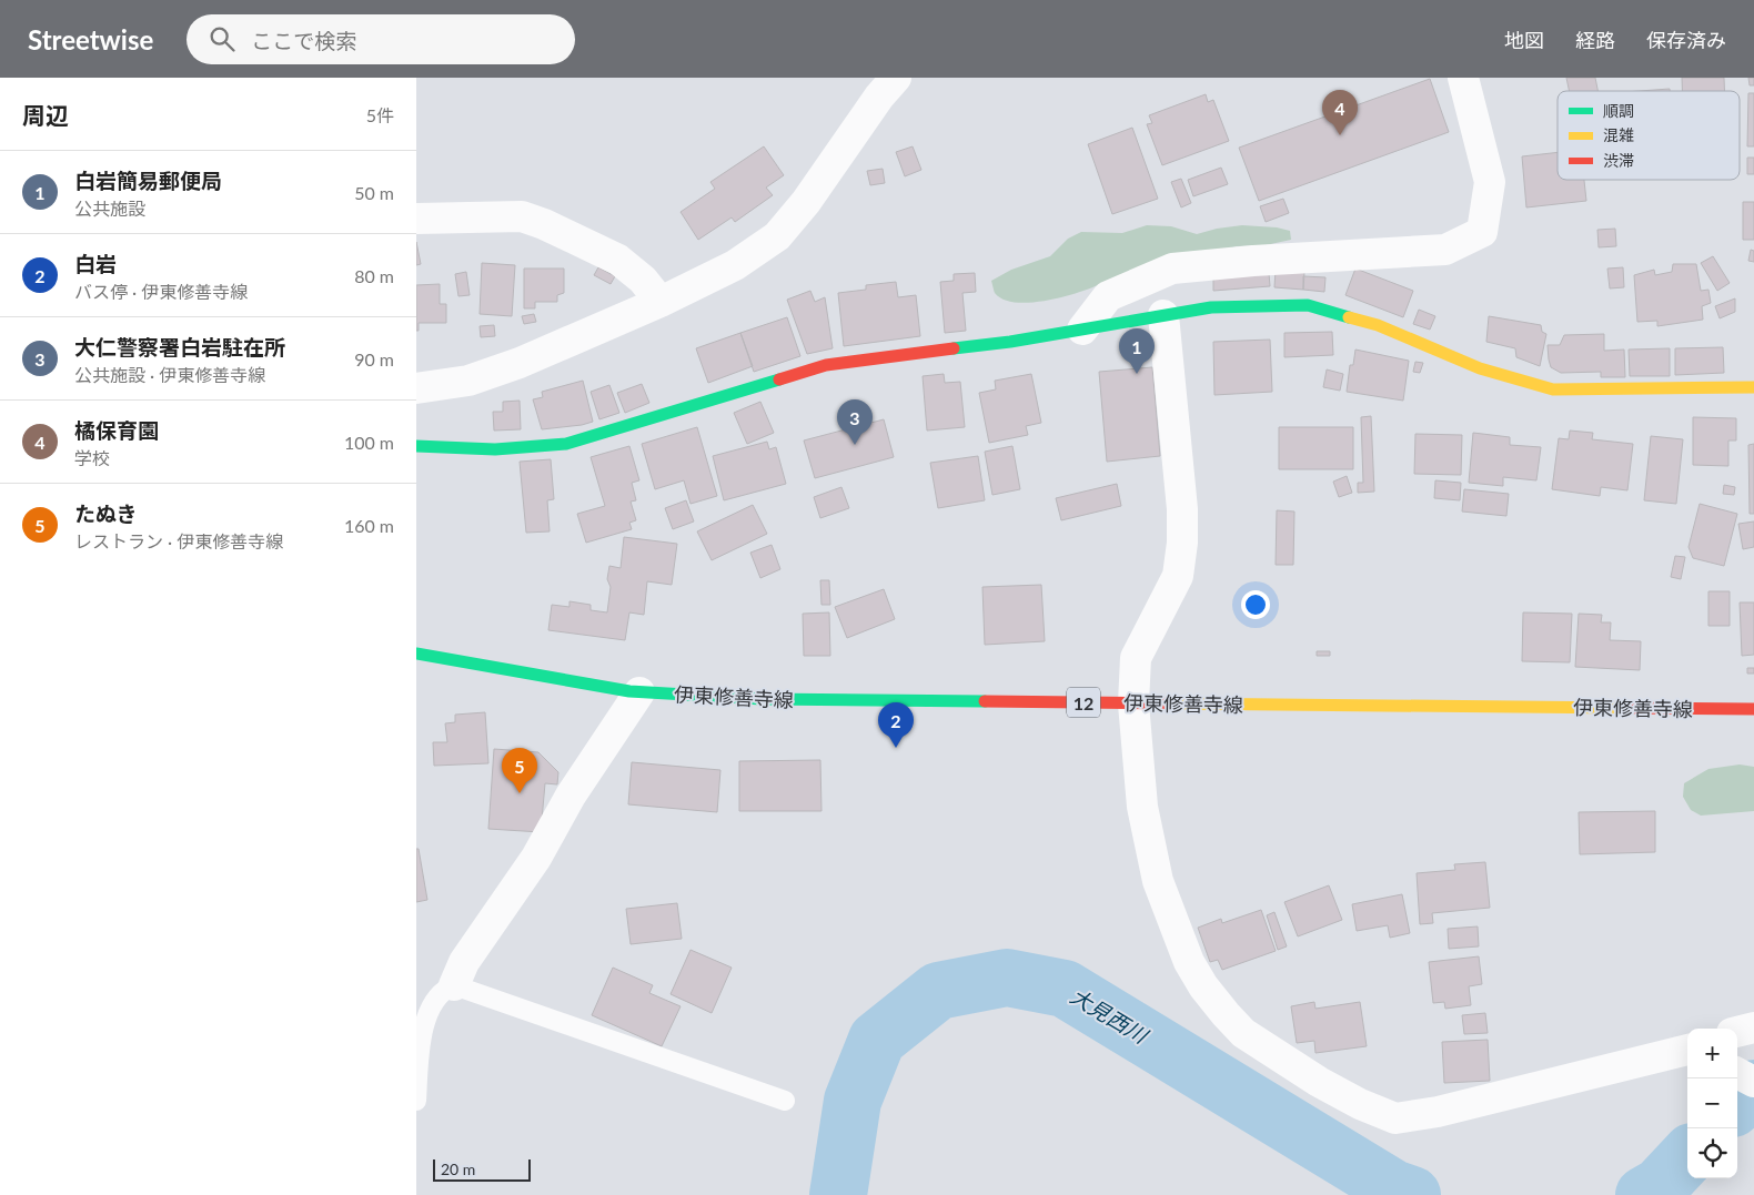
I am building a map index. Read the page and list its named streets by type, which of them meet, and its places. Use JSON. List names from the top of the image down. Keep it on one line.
{"streets":{"street":["伊東修善寺線","12"]},"water":["大見西川"],"legend":["順調","混雑","渋滞"],"scale_bar":"20 m","page":{"header":"Streetwise","search":"ここで検索","nav":["地図","経路","保存済み"],"heading":["周辺","5件"],"pins":["4","1","3","2","5"],"list":[{"mark":"1","name":"白岩簡易郵便局","note":"公共施設","value":"50 m"},{"mark":"2","name":"白岩","note":"バス停 · 伊東修善寺線","value":"80 m"},{"mark":"3","name":"大仁警察署白岩駐在所","note":"公共施設 · 伊東修善寺線","value":"90 m"},{"mark":"4","name":"橘保育園","note":"学校","value":"100 m"},{"mark":"5","name":"たぬき","note":"レストラン · 伊東修善寺線","value":"160 m"}],"map_buttons":["+","−"],"scale":"20 m"}}
